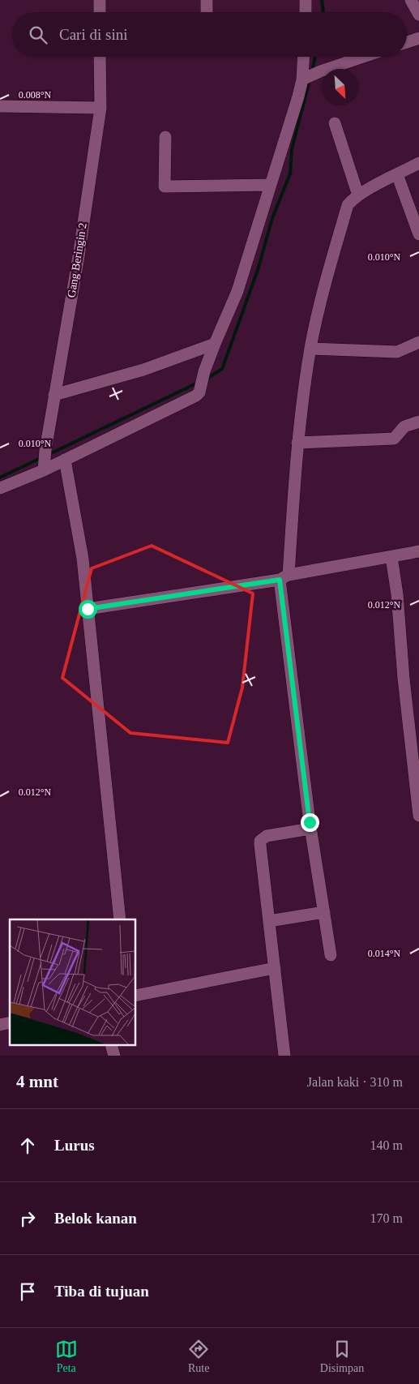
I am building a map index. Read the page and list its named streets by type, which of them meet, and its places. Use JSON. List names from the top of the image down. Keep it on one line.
{"streets":{"street":["Gang Beringin 2"]},"north":"bottom right","page":{"search":"Cari di sini","heading":["4 mnt","Jalan kaki · 310 m"],"list":[["Lurus","140 m"],["Belok kanan","170 m"],"Tiba di tujuan"],"nav":["Peta","Rute","Disimpan"]},"coordinates":["0.008°N","0.010°N","0.012°N","0.014°N"]}
